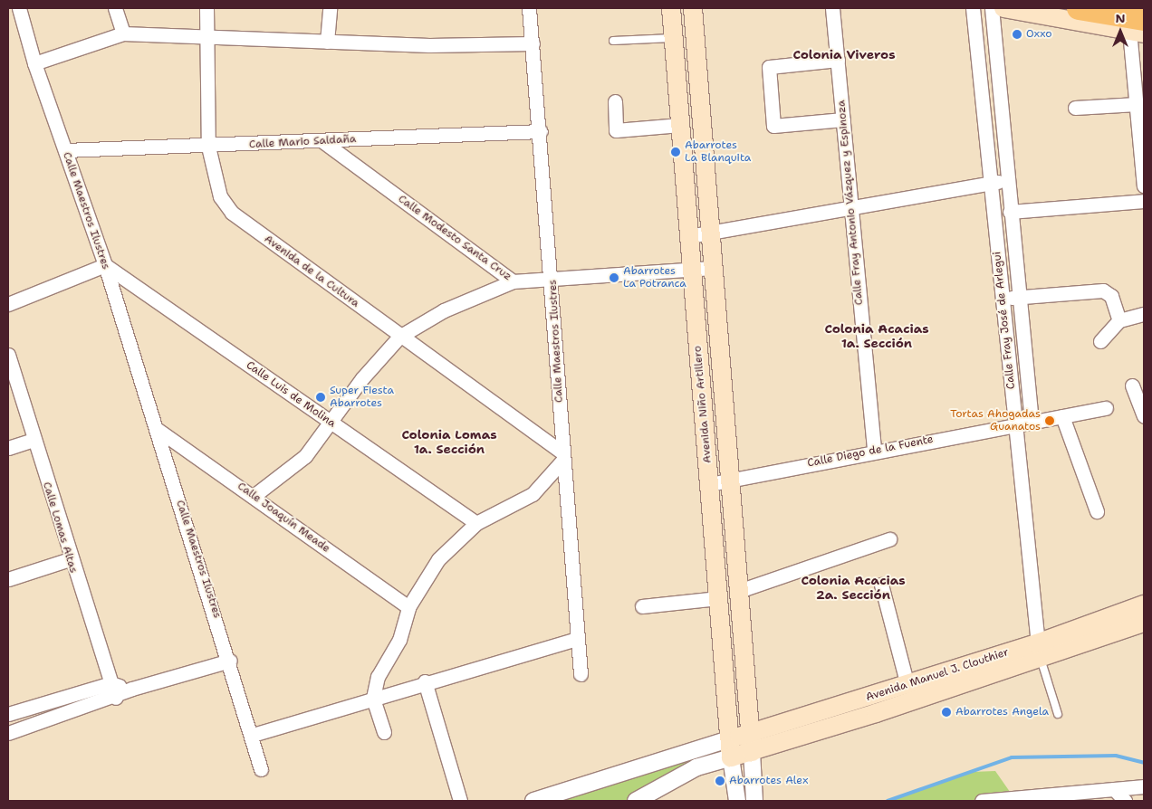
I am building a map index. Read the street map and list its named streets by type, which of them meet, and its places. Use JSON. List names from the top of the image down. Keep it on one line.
{"streets":{"main road":["Avenida Niño Artillero","Avenida Manuel J. Clouthier"],"street":["Calle Mario Saldaña","Calle Fray Antonio Vázquez y Espinoza","Calle Maestros Ilustres","Calle Modesto Santa Cruz","Avenida de la Cultura","Calle Fray José de Arlegui","Calle Luis de Molina","Calle Diego de la Fuente","Calle Joaquín Meade","Calle Lomas Altas"]},"crossings":[["Calle Mario Saldaña","Calle Maestros Ilustres"],["Calle Mario Saldaña","Calle Modesto Santa Cruz"],["Calle Mario Saldaña","Avenida de la Cultura"],["Calle Fray Antonio Vázquez y Espinoza","Calle Diego de la Fuente"],["Calle Maestros Ilustres","Calle Modesto Santa Cruz"],["Calle Maestros Ilustres","Avenida de la Cultura"],["Calle Maestros Ilustres","Calle Luis de Molina"],["Calle Maestros Ilustres","Calle Joaquín Meade"],["Calle Modesto Santa Cruz","Avenida Niño Artillero"],["Calle Fray José de Arlegui","Calle Diego de la Fuente"],["Calle Fray José de Arlegui","Avenida Manuel J. Clouthier"],["Avenida Niño Artillero","Calle Diego de la Fuente"],["Avenida Niño Artillero","Avenida Manuel J. Clouthier"]],"districts":["Colonia Viveros","Colonia Acacias 1a. Sección","Colonia Lomas 1a. Sección","Colonia Acacias 2a. Sección"],"places":["Oxxo","Abarrotes La Blanquita","Abarrotes La Potranca","Super Fiesta Abarrotes","Tortas Ahogadas Guanatos","Abarrotes Angela","Abarrotes Alex"],"north":"top"}
